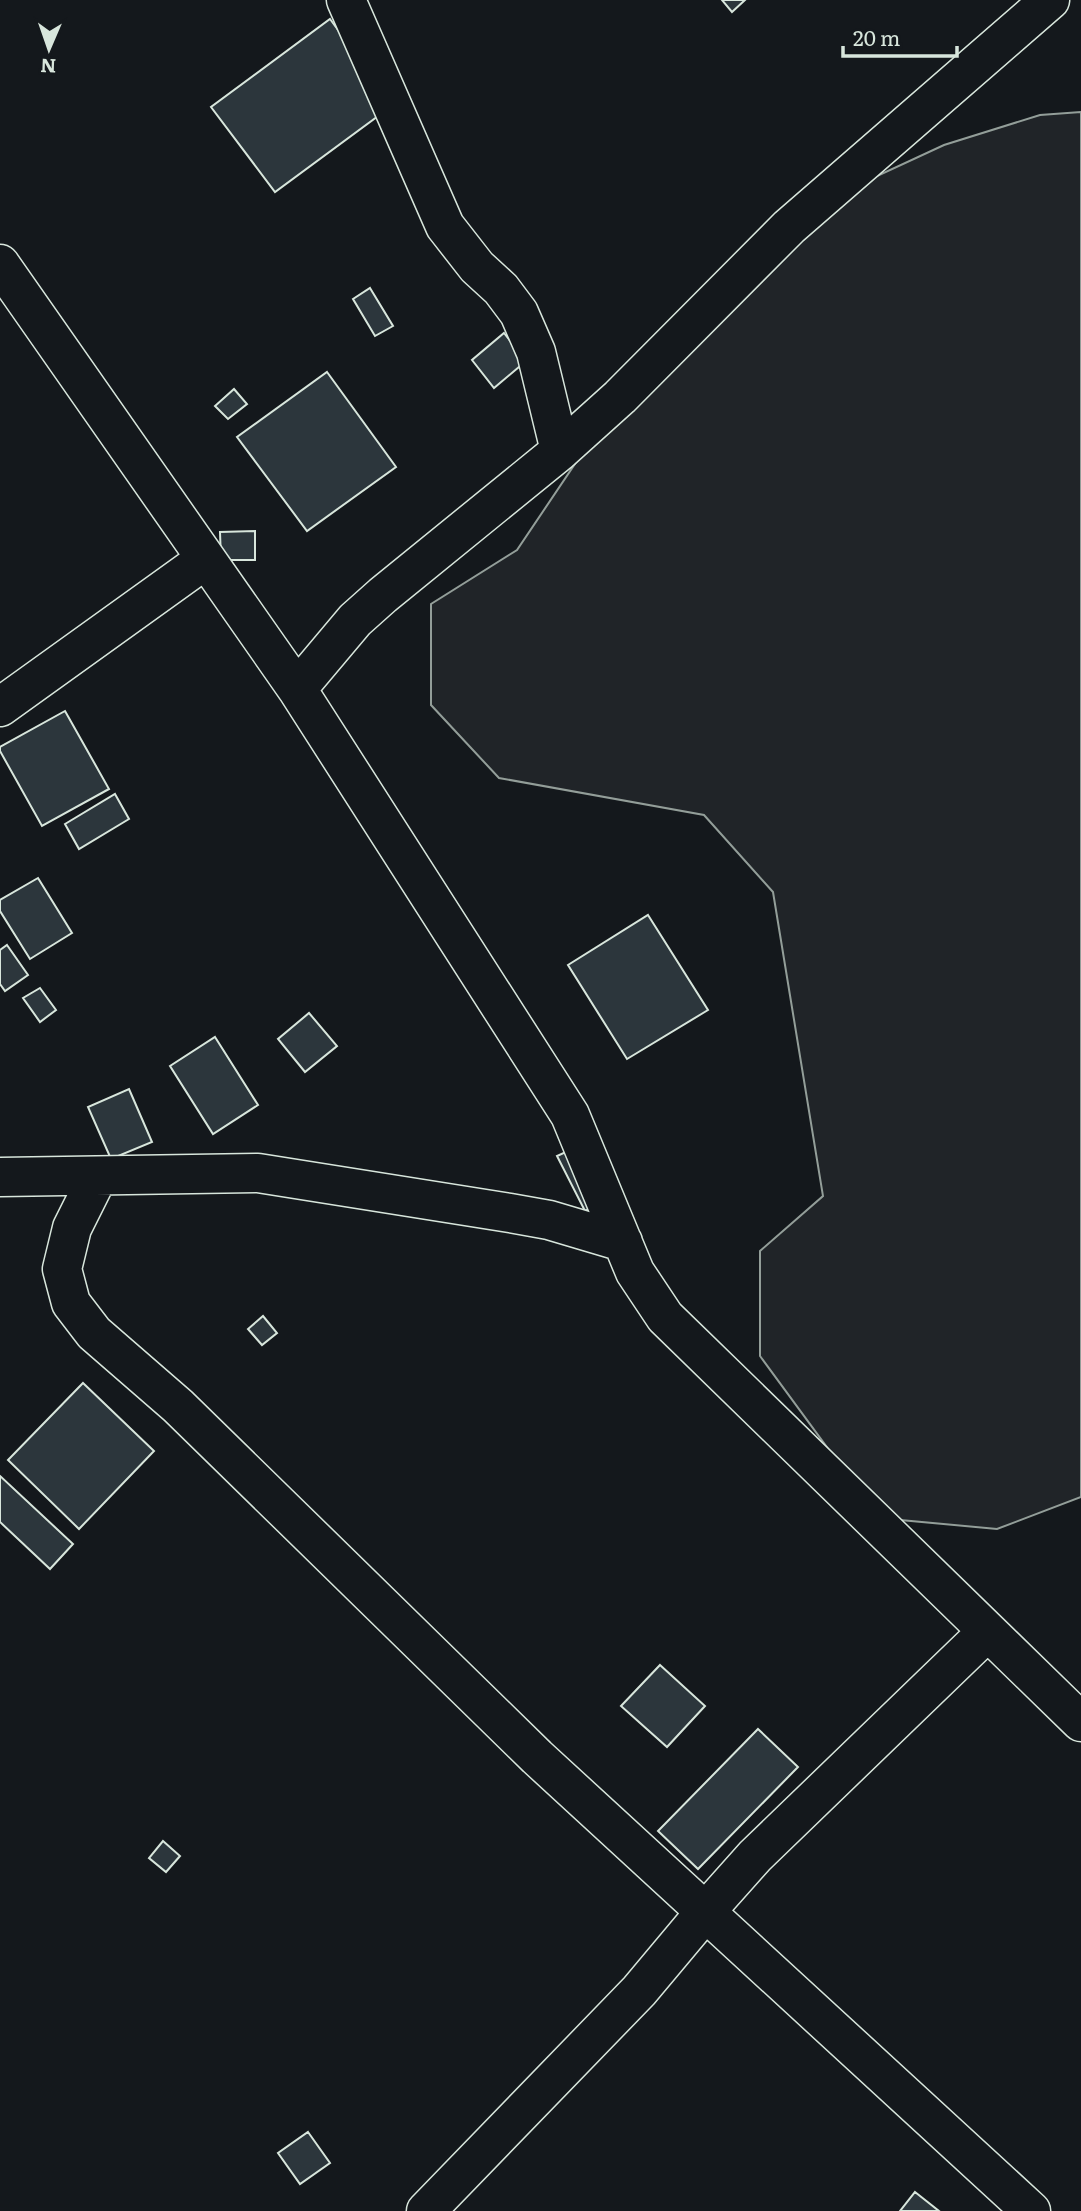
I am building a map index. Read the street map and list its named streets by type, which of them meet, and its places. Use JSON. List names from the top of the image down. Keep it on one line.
{"scale_bar":"20 m","north":"bottom"}
